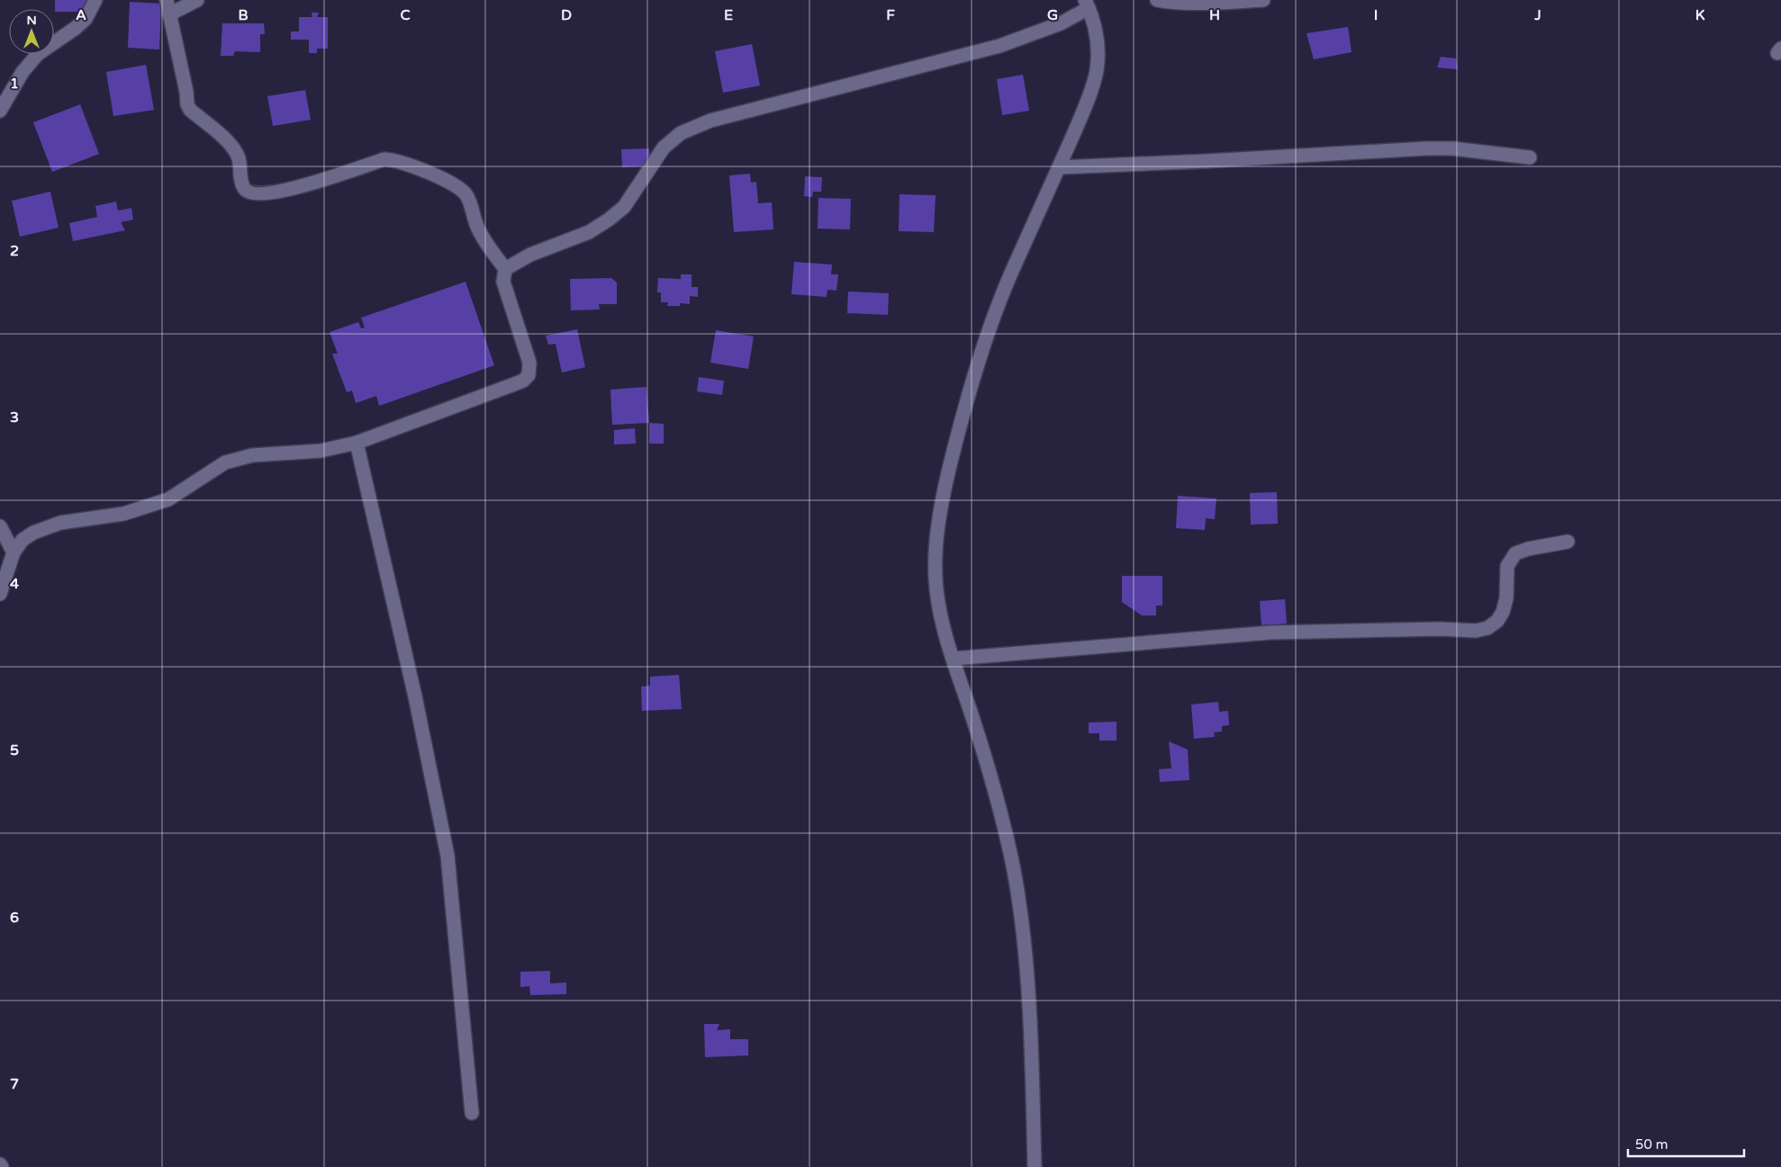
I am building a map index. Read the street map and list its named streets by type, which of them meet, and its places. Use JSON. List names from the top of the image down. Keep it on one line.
{"scale_bar":"50 m","north":"top","grid":{"columns":["A","B","C","D","E","F","G","H","I","J","K"],"rows":["1","2","3","4","5","6","7"]}}
